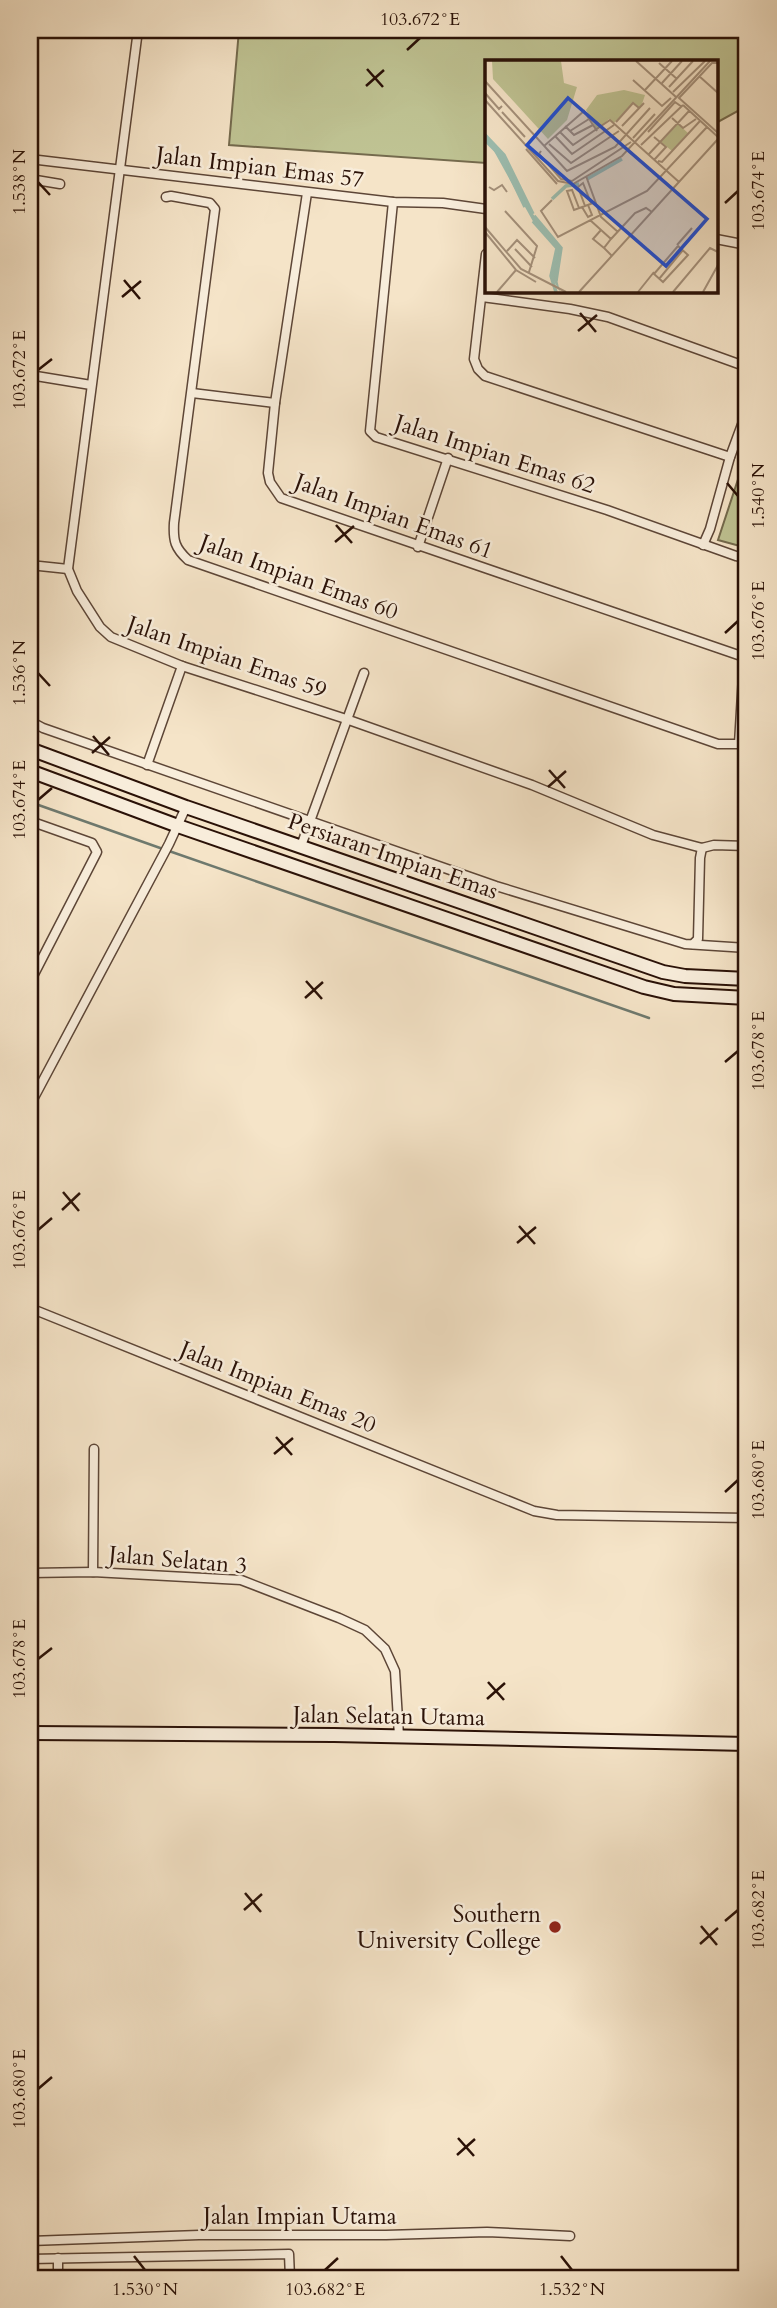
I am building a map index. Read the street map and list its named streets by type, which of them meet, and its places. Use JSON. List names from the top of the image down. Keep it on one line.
{"streets":{"main road":["Persiaran Impian Emas","Jalan Selatan Utama"],"street":["Jalan Impian Emas 57","Jalan Impian Emas 62","Jalan Impian Emas 61","Jalan Impian Emas 60","Jalan Impian Emas 59","Jalan Impian Emas 20","Jalan Selatan 3","Jalan Impian Utama"]},"crossings":[["Jalan Impian Emas 57","Jalan Impian Emas 62"],["Jalan Impian Emas 57","Jalan Impian Emas 61"],["Jalan Selatan 3","Jalan Selatan Utama"]],"places":["Southern University College"],"coordinates":["103.672°E","1.538°N","103.674°E","1.540°N","103.676°E","1.536°N","103.678°E","103.680°E","103.682°E","1.530°N","1.532°N"]}
